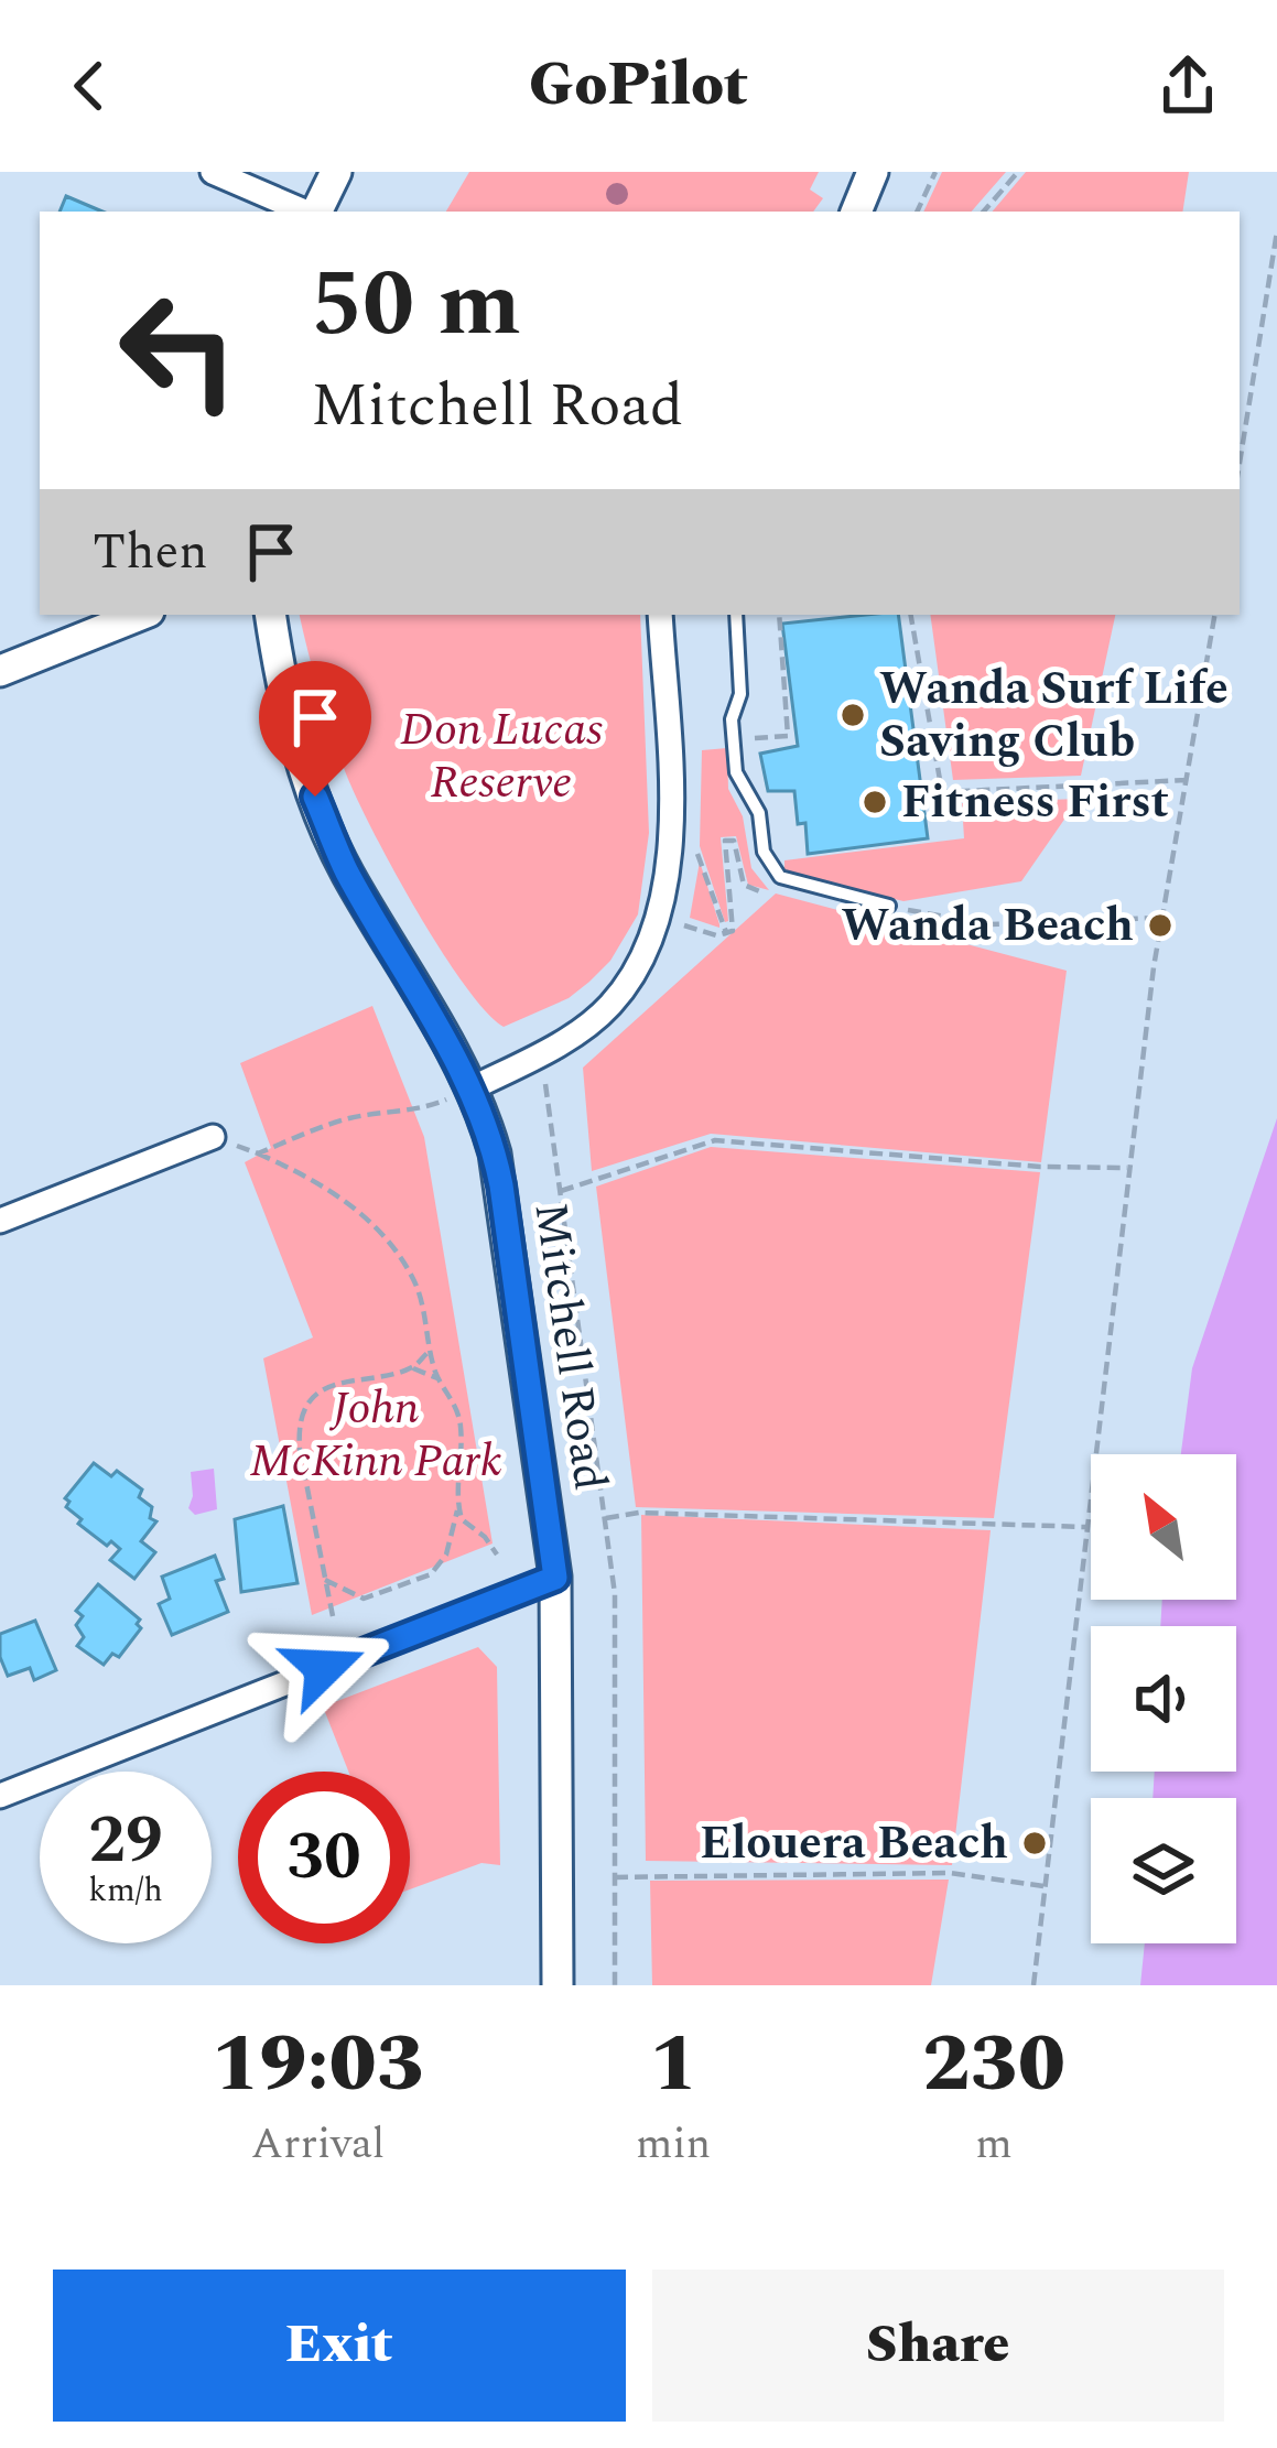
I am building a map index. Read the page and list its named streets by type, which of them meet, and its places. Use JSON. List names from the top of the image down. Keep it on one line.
{"streets":{"street":["Mitchell Road"]},"parks":["Don Lucas Reserve","John McKinn Park"],"places":["Wanda Surf Life Saving Club","Fitness First","Wanda Beach","Elouera Beach"],"north":"top left","page":{"header":"GoPilot","turn":["50 m","Mitchell Road"],"then":"Then","speed":"29 km/h","limit":"30","eta":["19:03","Arrival","1","min","230","m"],"buttons":["Exit","Share"]}}
